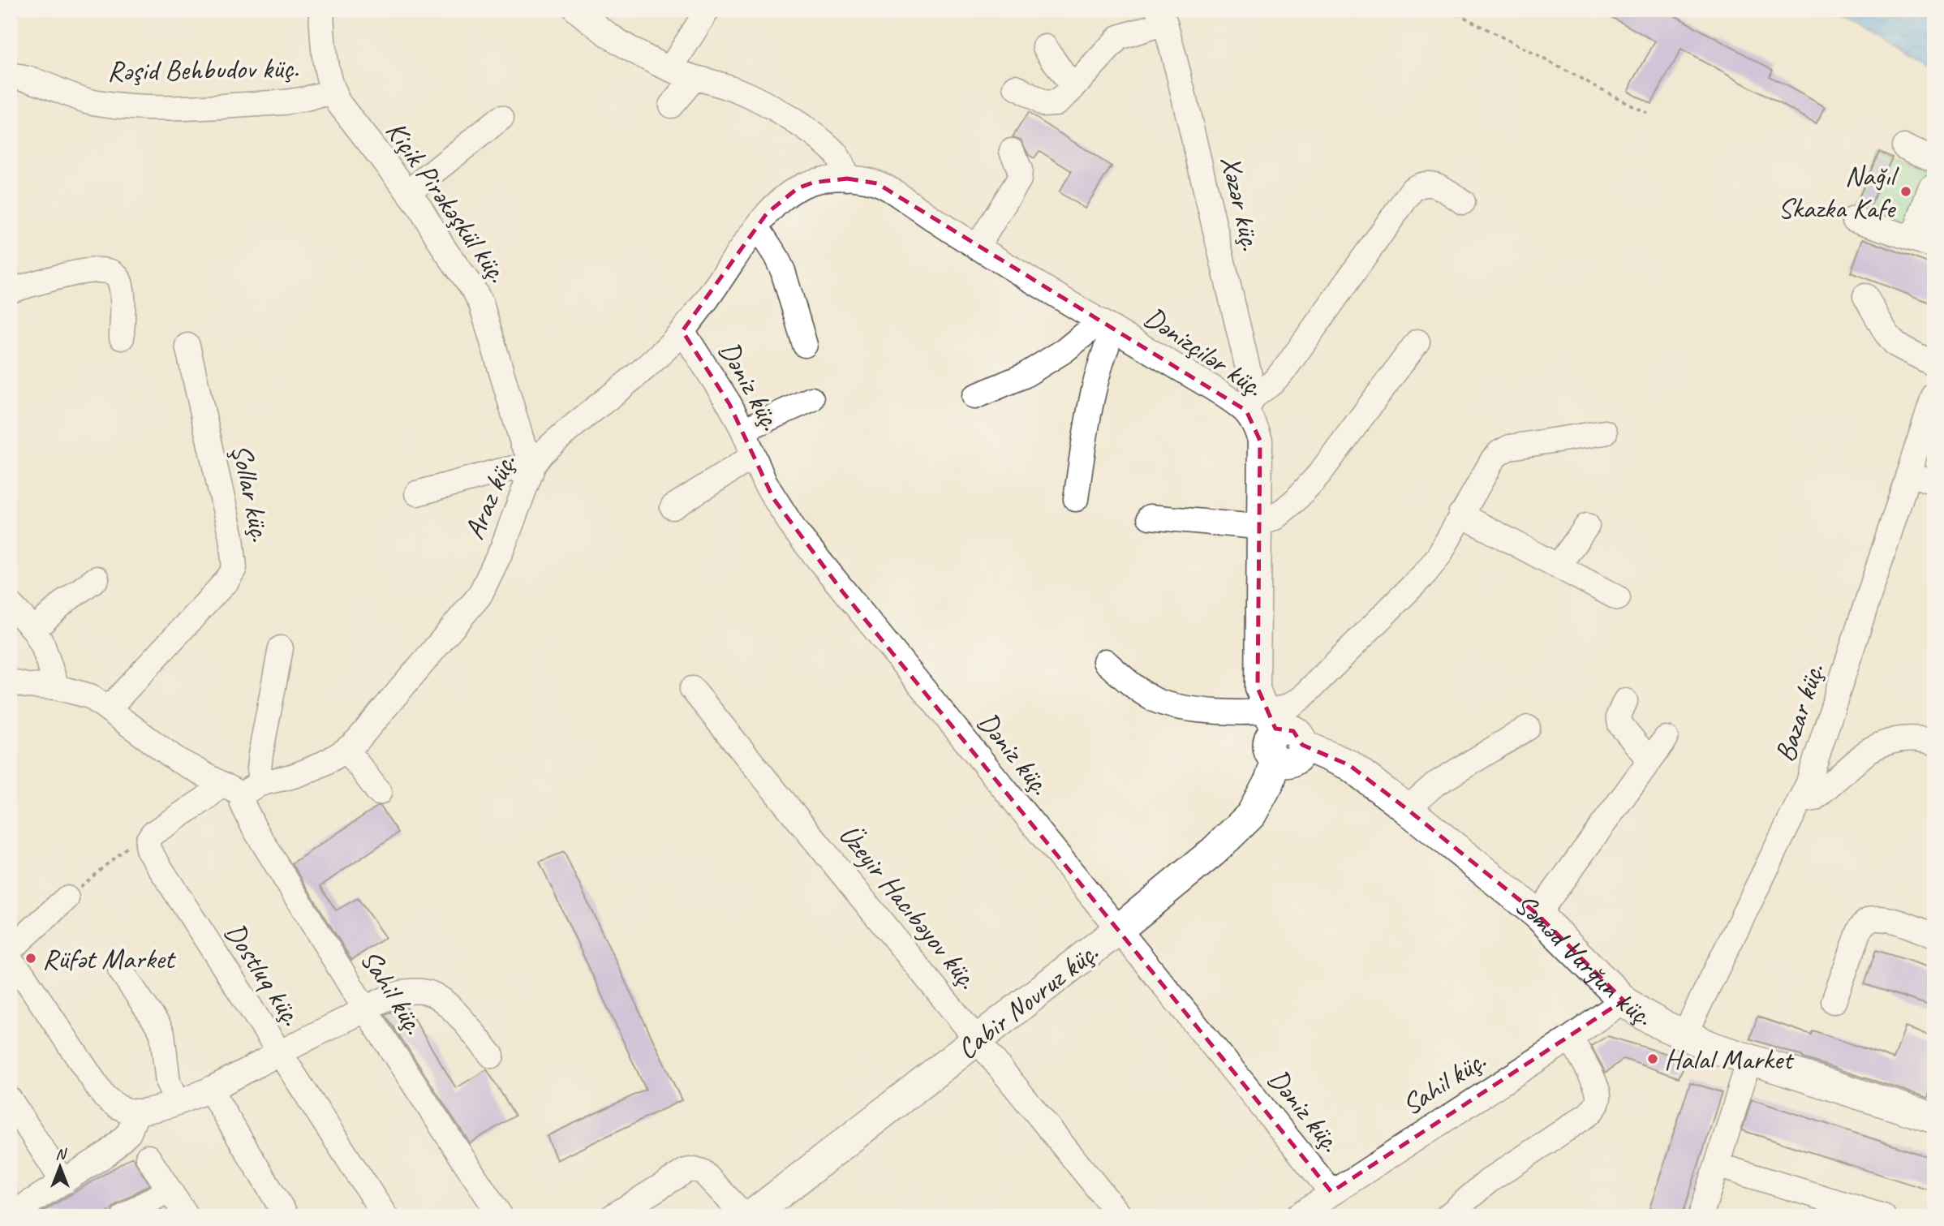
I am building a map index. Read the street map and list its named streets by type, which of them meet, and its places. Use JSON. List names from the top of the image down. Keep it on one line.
{"streets":{"main road":["Səməd Vurğun küç.","Cabir Novruz küç."],"street":["Rəşid Behbudov küç.","Kiçik Pirəkəşkül küç.","Xəzər küç.","Dәnizçilәr küç.","Dәniz küç.","Şollar küç.","Araz küç.","Bazar küç.","Üzeyir Hacıbəyov küç.","Dostluq küç.","Sahil küç."]},"crossings":[["Rəşid Behbudov küç.","Kiçik Pirəkəşkül küç."],["Kiçik Pirəkəşkül küç.","Araz küç."],["Xəzər küç.","Dәnizçilәr küç."],["Dәnizçilәr küç.","Araz küç."],["Dәnizçilәr küç.","Səməd Vurğun küç."],["Dәniz küç.","Araz küç."],["Dәniz küç.","Sahil küç."],["Dәniz küç.","Cabir Novruz küç."],["Araz küç.","Sahil küç."],["Bazar küç.","Səməd Vurğun küç."],["Üzeyir Hacıbəyov küç.","Cabir Novruz küç."],["Səməd Vurğun küç.","Sahil küç."]],"places":["Nağıl Skazka Kafe","Rüfət Market","Halal Market"],"north":"top"}
